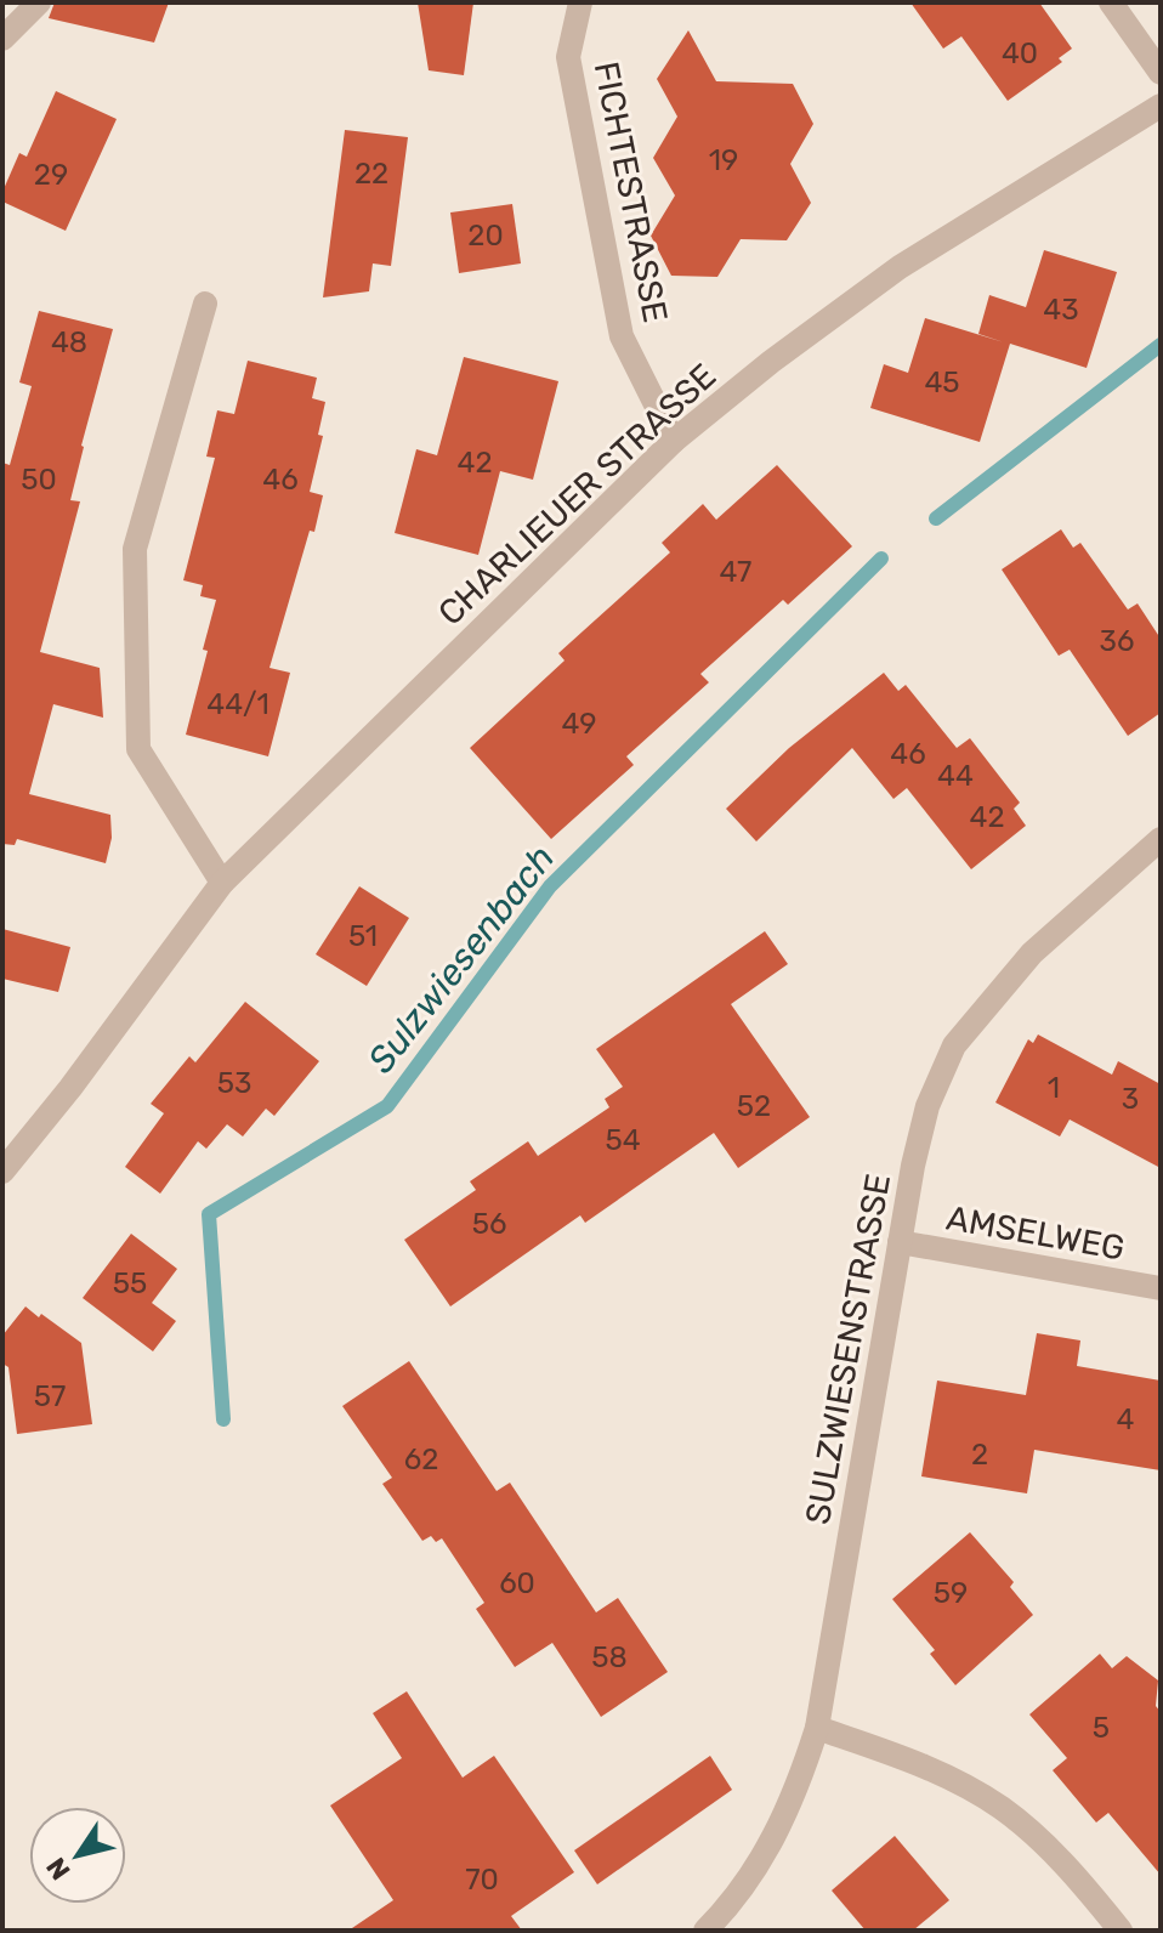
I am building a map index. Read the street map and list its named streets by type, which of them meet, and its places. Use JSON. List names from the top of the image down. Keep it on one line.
{"streets":{"street":["FICHTESTRASSE","CHARLIEUER STRASSE","AMSELWEG","SULZWIESENSTRASSE"]},"crossings":[["FICHTESTRASSE","CHARLIEUER STRASSE"],["AMSELWEG","SULZWIESENSTRASSE"]],"water":["Sulzwiesenbach"],"house_numbers":["40","19","22","29","20","43","48","45","42","50","46","47","36","44/1","49","46","44","42","51","53","1","3","52","54","56","55","57","4","2","62","60","59","58","5","70"],"north":"bottom left"}
